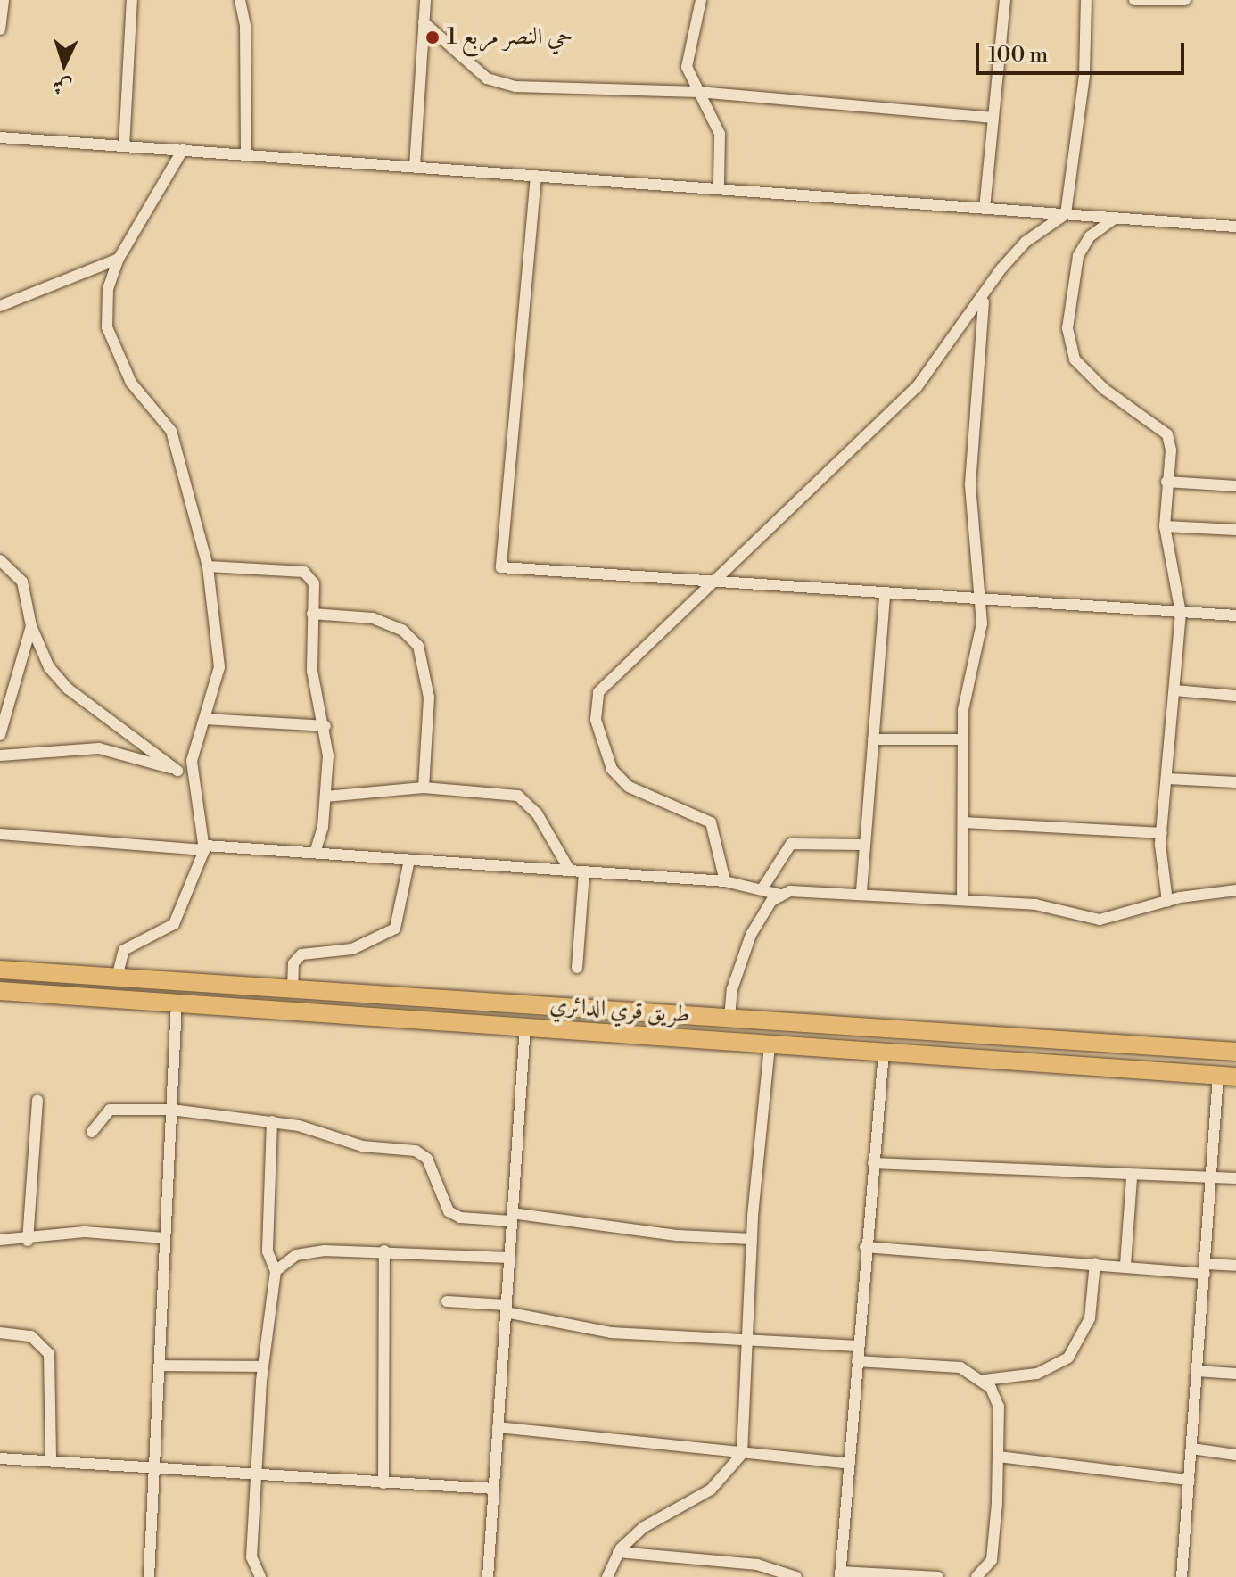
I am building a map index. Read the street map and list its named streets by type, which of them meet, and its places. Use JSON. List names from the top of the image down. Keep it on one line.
{"streets":{"highway":["طريق قري الدائري"]},"places":["حي النصر مربع 1"],"scale_bar":"100 m","north":"bottom"}
